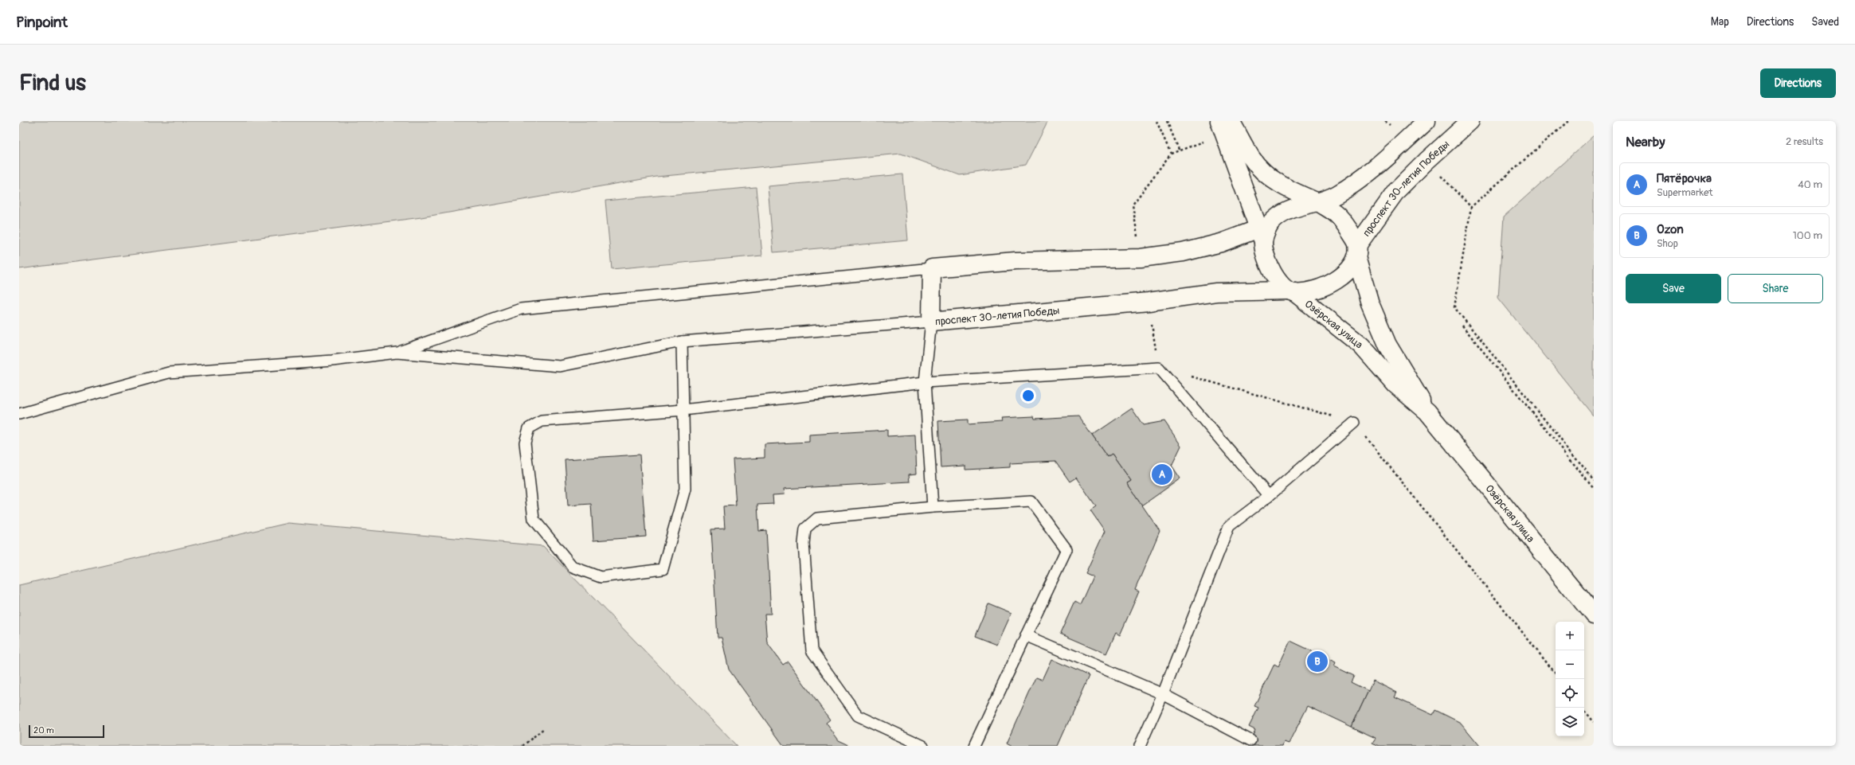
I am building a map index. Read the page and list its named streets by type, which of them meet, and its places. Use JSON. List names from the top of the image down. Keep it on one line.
{"streets":{"main road":["проспект 30-летия Победы","Озёрская улица"]},"crossings":[["проспект 30-летия Победы","Озёрская улица"]],"scale_bar":"20 m","page":{"header":"Pinpoint","nav":["Map","Directions","Saved"],"buttons":["Directions",["Save","Share"]],"title":"Find us","heading":["Nearby","2 results"],"list":[{"mark":"A","name":"Пятёрочка","note":"Supermarket","value":"40 m"},{"mark":"B","name":"Ozon","note":"Shop","value":"100 m"}],"pins":["A","B"],"map_buttons":["+","−"],"scale":"20 m"}}
